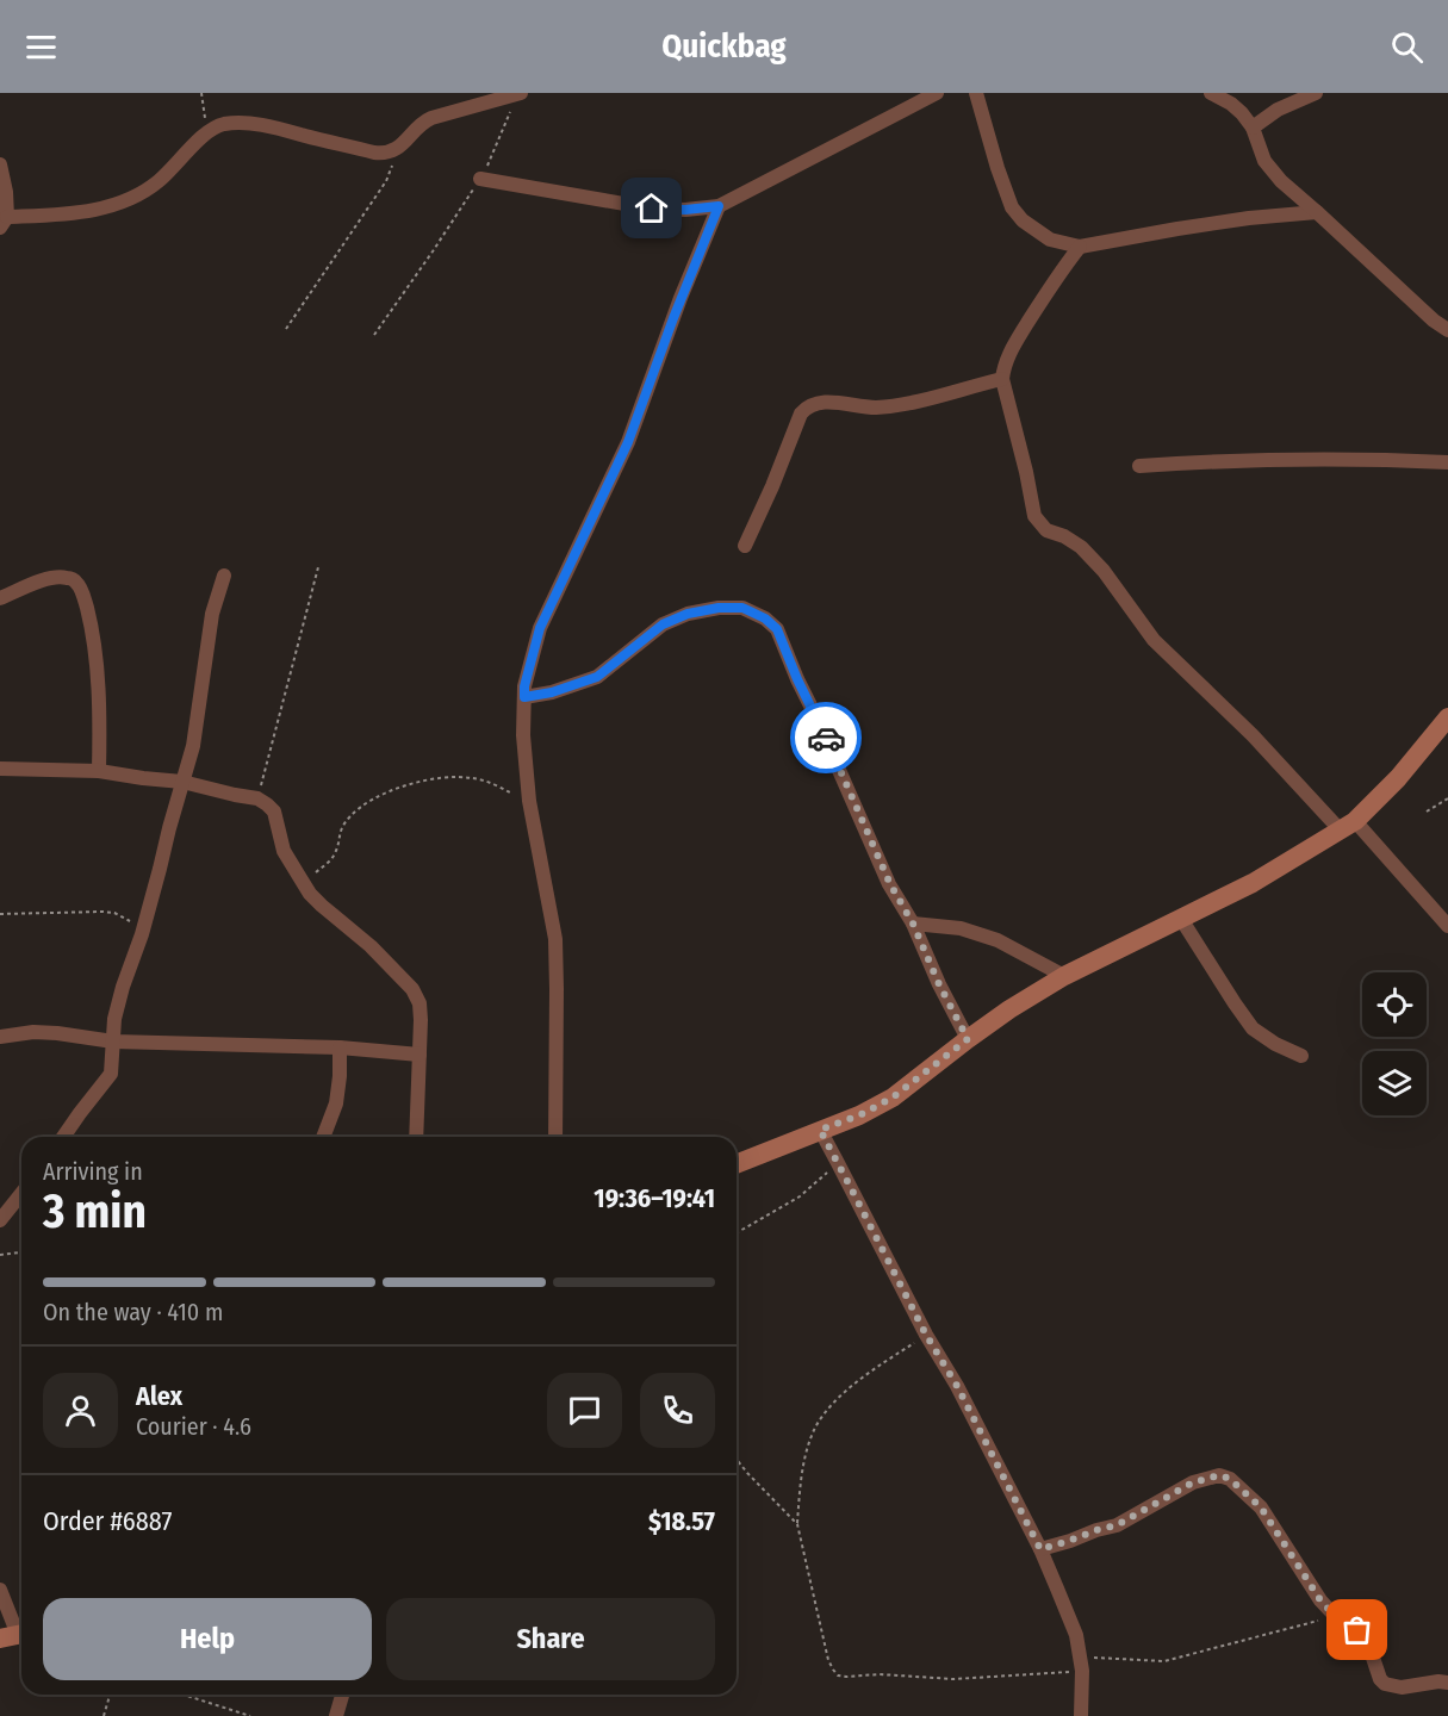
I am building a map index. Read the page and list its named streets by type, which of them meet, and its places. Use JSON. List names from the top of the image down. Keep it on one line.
{"page":{"header":"Quickbag","heading":["3 min","Arriving in","19:36–19:41"],"panel":["Alex","Courier · 4.6","Order #6887","$18.57"],"bar":"On the way · 410 m","buttons":["Help","Share"]}}
